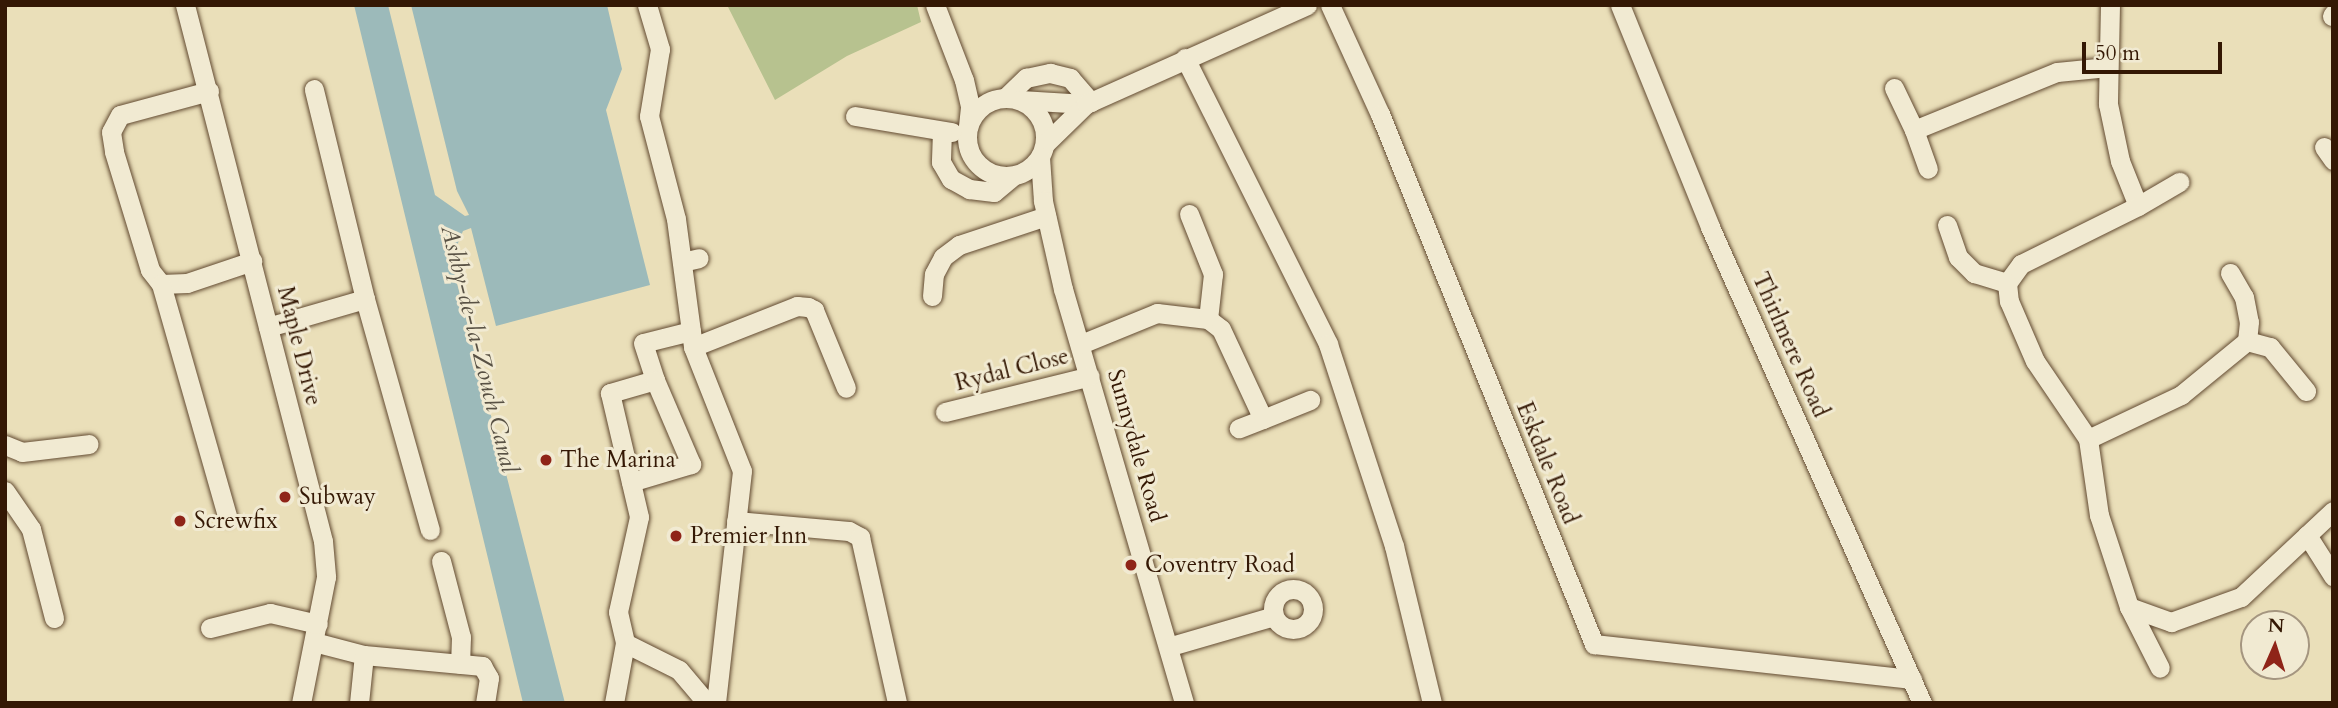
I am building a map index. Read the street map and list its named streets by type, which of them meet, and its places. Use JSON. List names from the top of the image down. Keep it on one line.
{"streets":{"street":["Thirlmere Road","Maple Drive","Rydal Close","Sunnydale Road","Eskdale Road"]},"crossings":[["Thirlmere Road","Eskdale Road"],["Rydal Close","Sunnydale Road"]],"water":["Ashby-de-la-Zouch Canal"],"places":["The Marina","Subway","Screwfix","Premier Inn","Coventry Road"],"scale_bar":"50 m","north":"top"}
